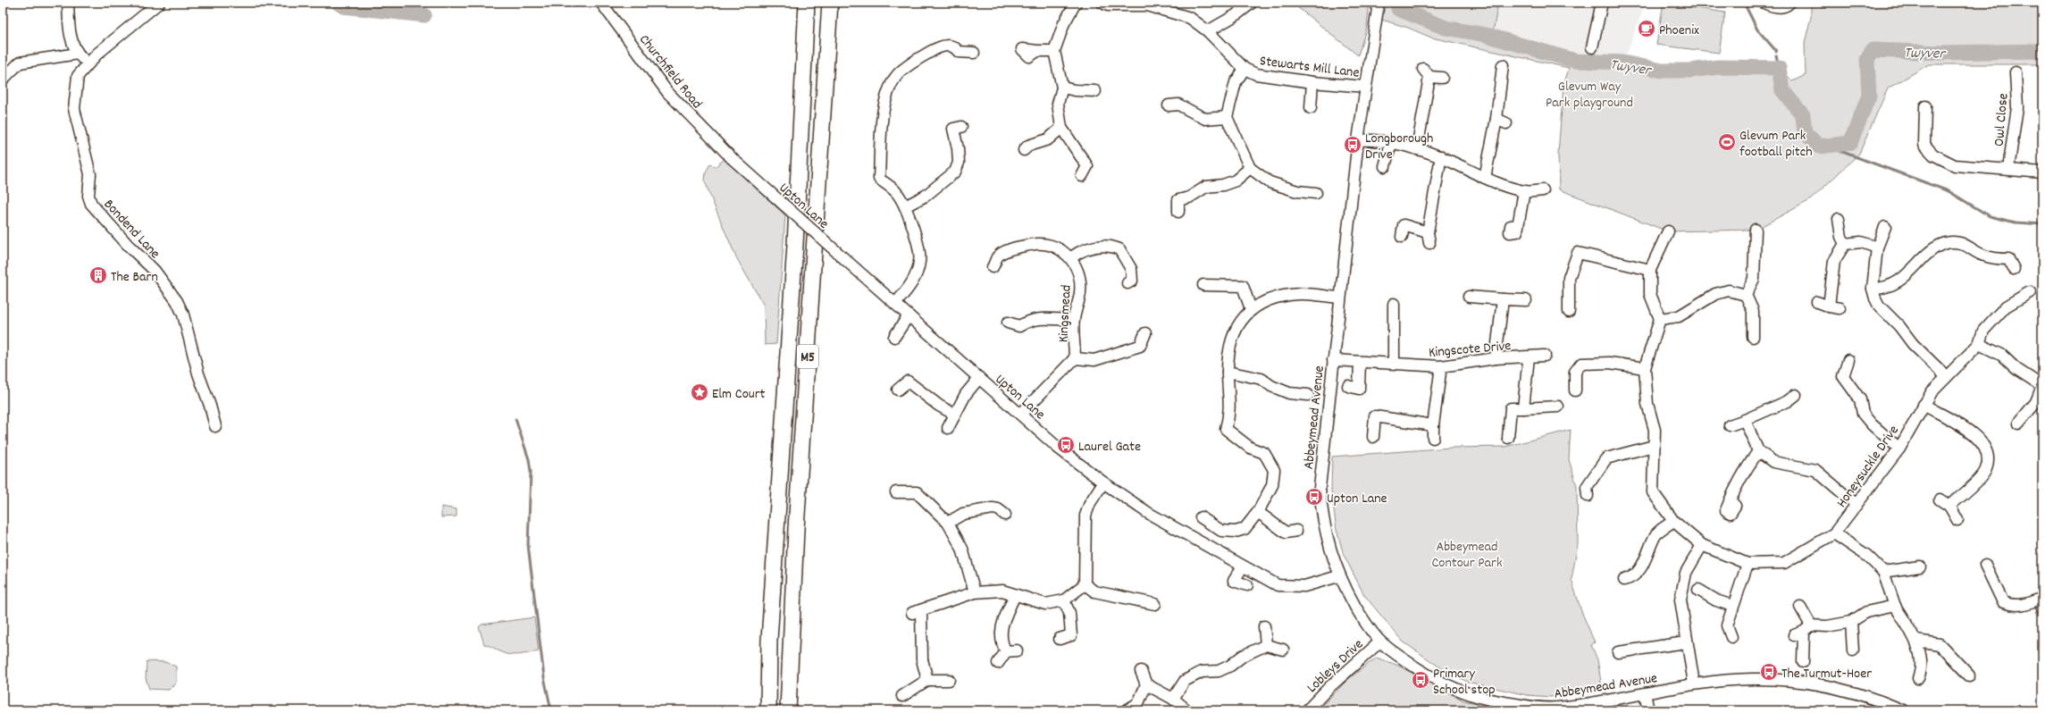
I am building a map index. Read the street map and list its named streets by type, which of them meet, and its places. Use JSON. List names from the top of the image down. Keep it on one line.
{"streets":{"highway":["M5"],"street":["Stewarts Mill Lane","Churchfield Road","Owl Close","Upton Lane","Bondend Lane","Kingsmead","Kingscote Drive","Abbeymead Avenue","Honeysuckle Drive","Lobleys Drive"]},"crossings":[["Stewarts Mill Lane","Abbeymead Avenue"],["Churchfield Road","Upton Lane"],["Upton Lane","Kingsmead"],["Upton Lane","Abbeymead Avenue"],["Kingscote Drive","Abbeymead Avenue"],["Abbeymead Avenue","Lobleys Drive"]],"water":["Twyver"],"parks":["Glevum Way Park playground","Abbeymead Contour Park"],"places":{"cafe":["Phoenix"],"sports":["Glevum Park football pitch"],"bus stop":["Longborough Drive","Laurel Gate","Upton Lane","The Turmut-Hoer","Primary School stop"],"building":["The Barn"],"place":["Elm Court"]}}
